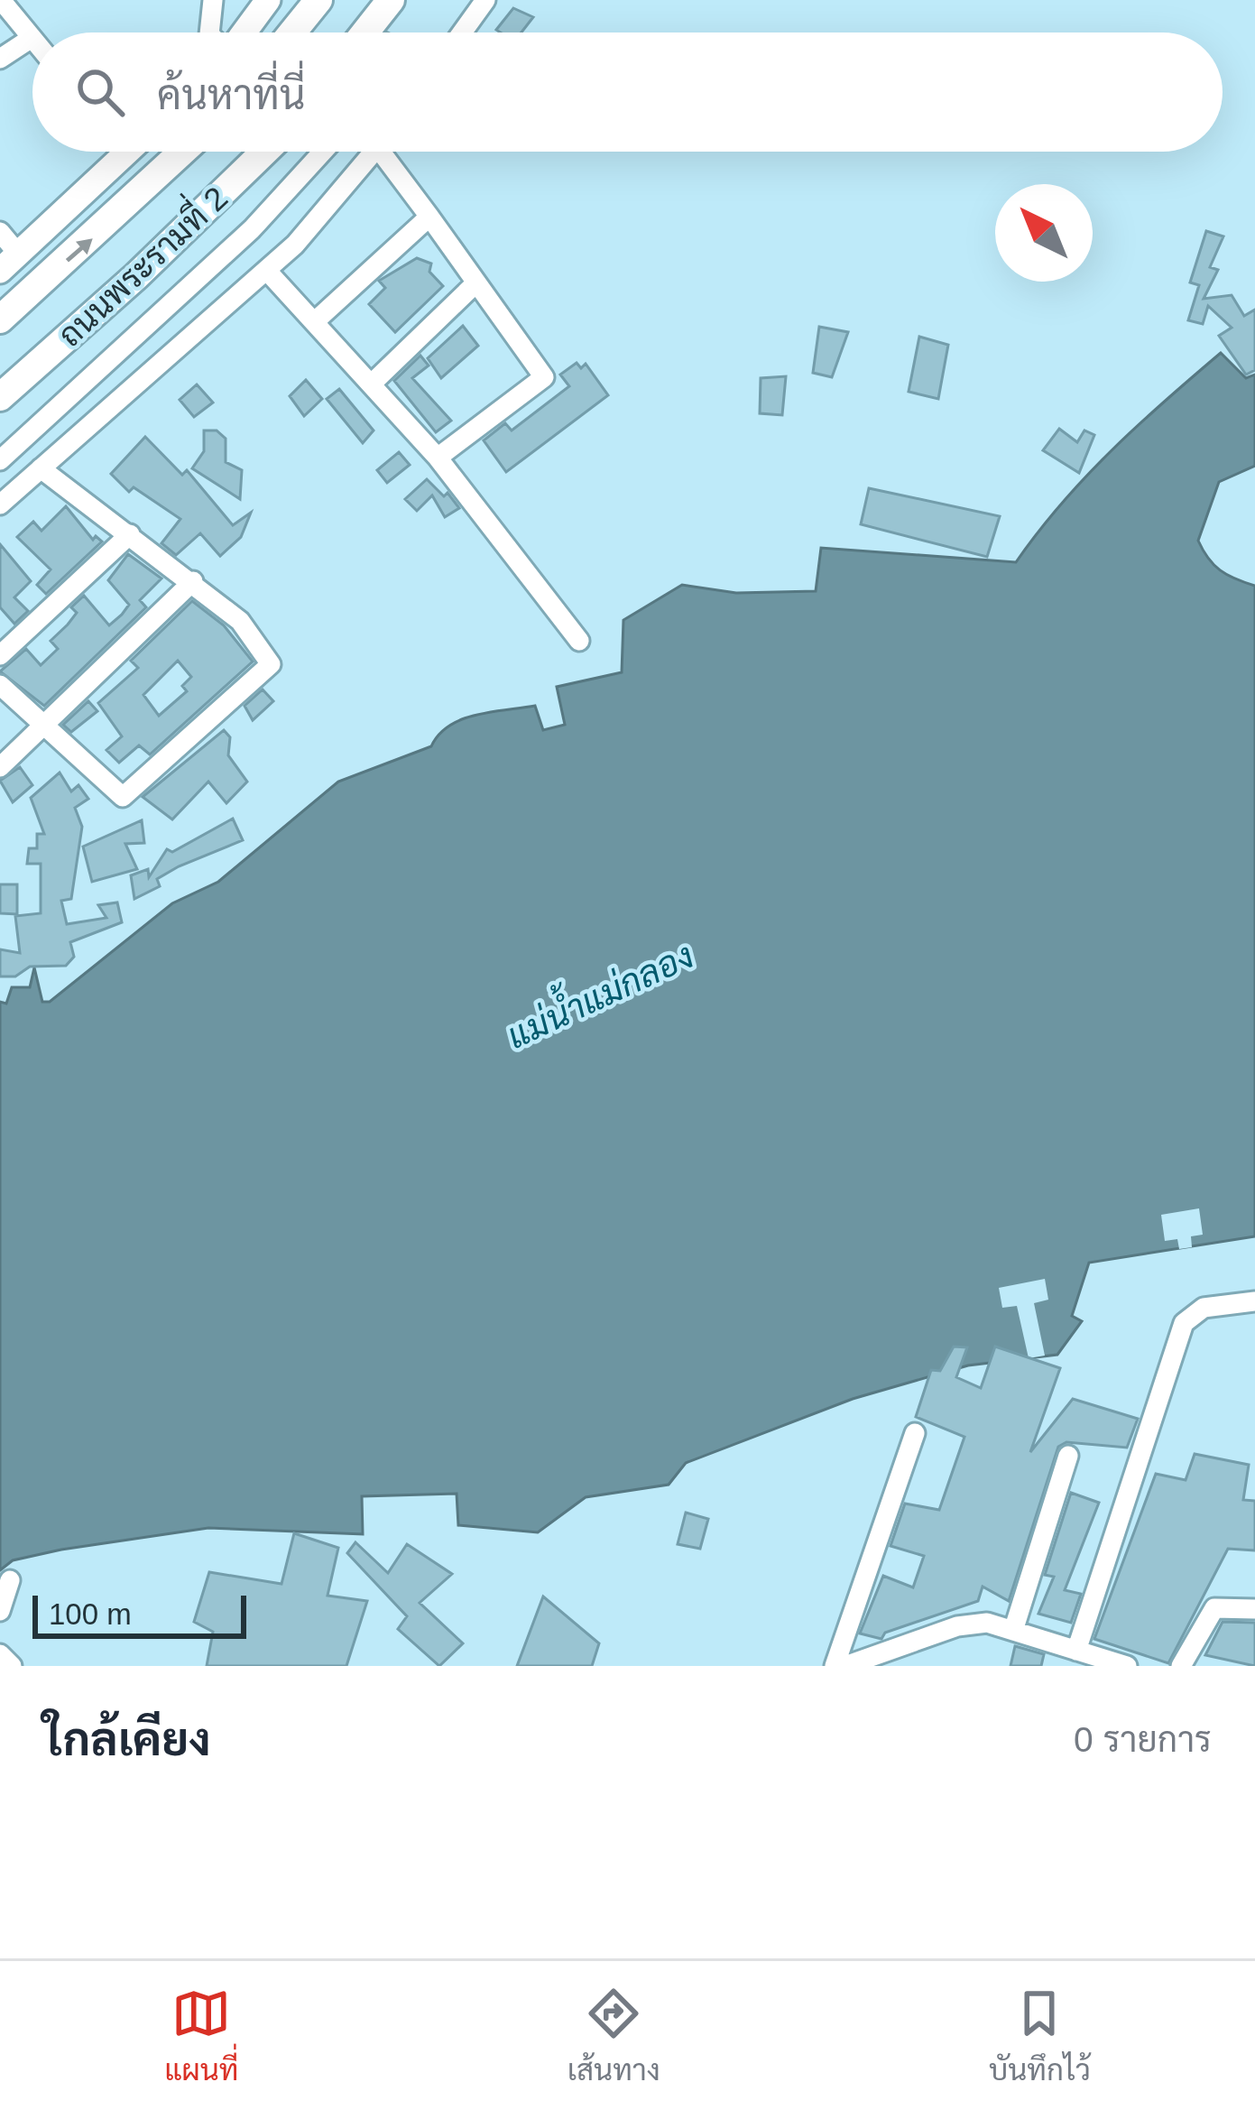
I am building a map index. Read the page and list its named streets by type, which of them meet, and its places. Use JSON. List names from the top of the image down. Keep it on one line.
{"streets":{"highway":["ถนนพระรามที่ 2"]},"water":["แม่น้ำแม่กลอง"],"scale_bar":"100 m","north":"top left","page":{"search":"ค้นหาที่นี่","scale":"100 m","heading":["ใกล้เคียง","0 รายการ"],"nav":["แผนที่","เส้นทาง","บันทึกไว้"]}}
